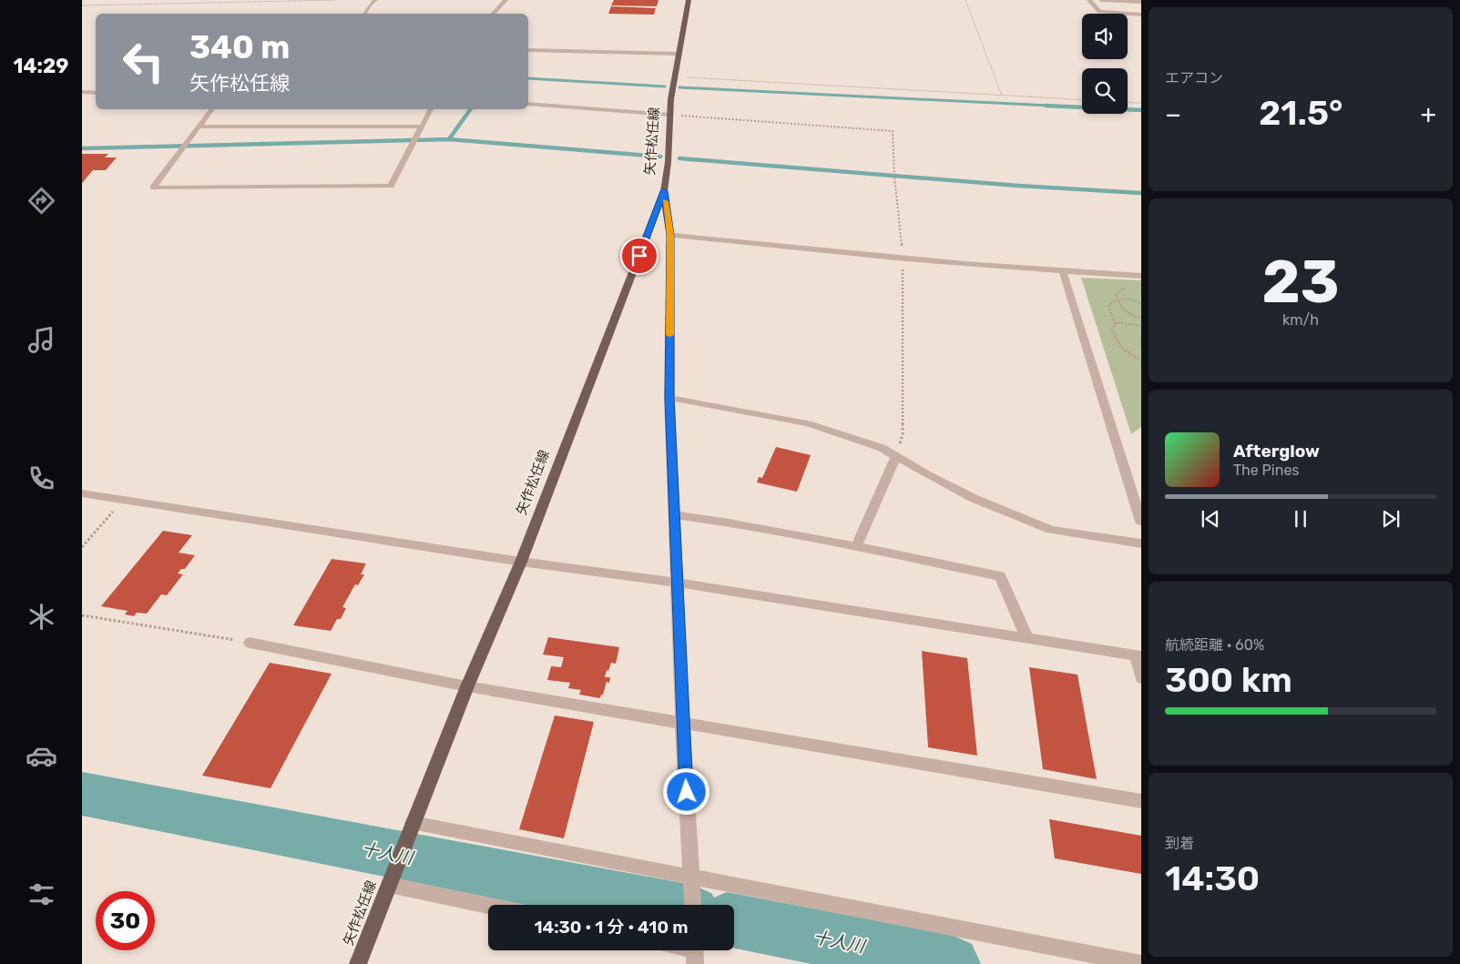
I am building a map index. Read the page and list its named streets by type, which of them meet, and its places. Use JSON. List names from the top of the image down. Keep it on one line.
{"streets":{"main road":["矢作松任線"]},"water":["十人川"],"page":{"tabs":"14:29","tile":["エアコン",["23","km/h"],["航続距離 · 60%","300 km"],["到着","14:30"]],"turn":["340 m","矢作松任線"],"heat":["−","21.5°","+"],"song":["Afterglow","The Pines"],"limit":"30","trip":"14:30 · 1 分 · 410 m"}}
